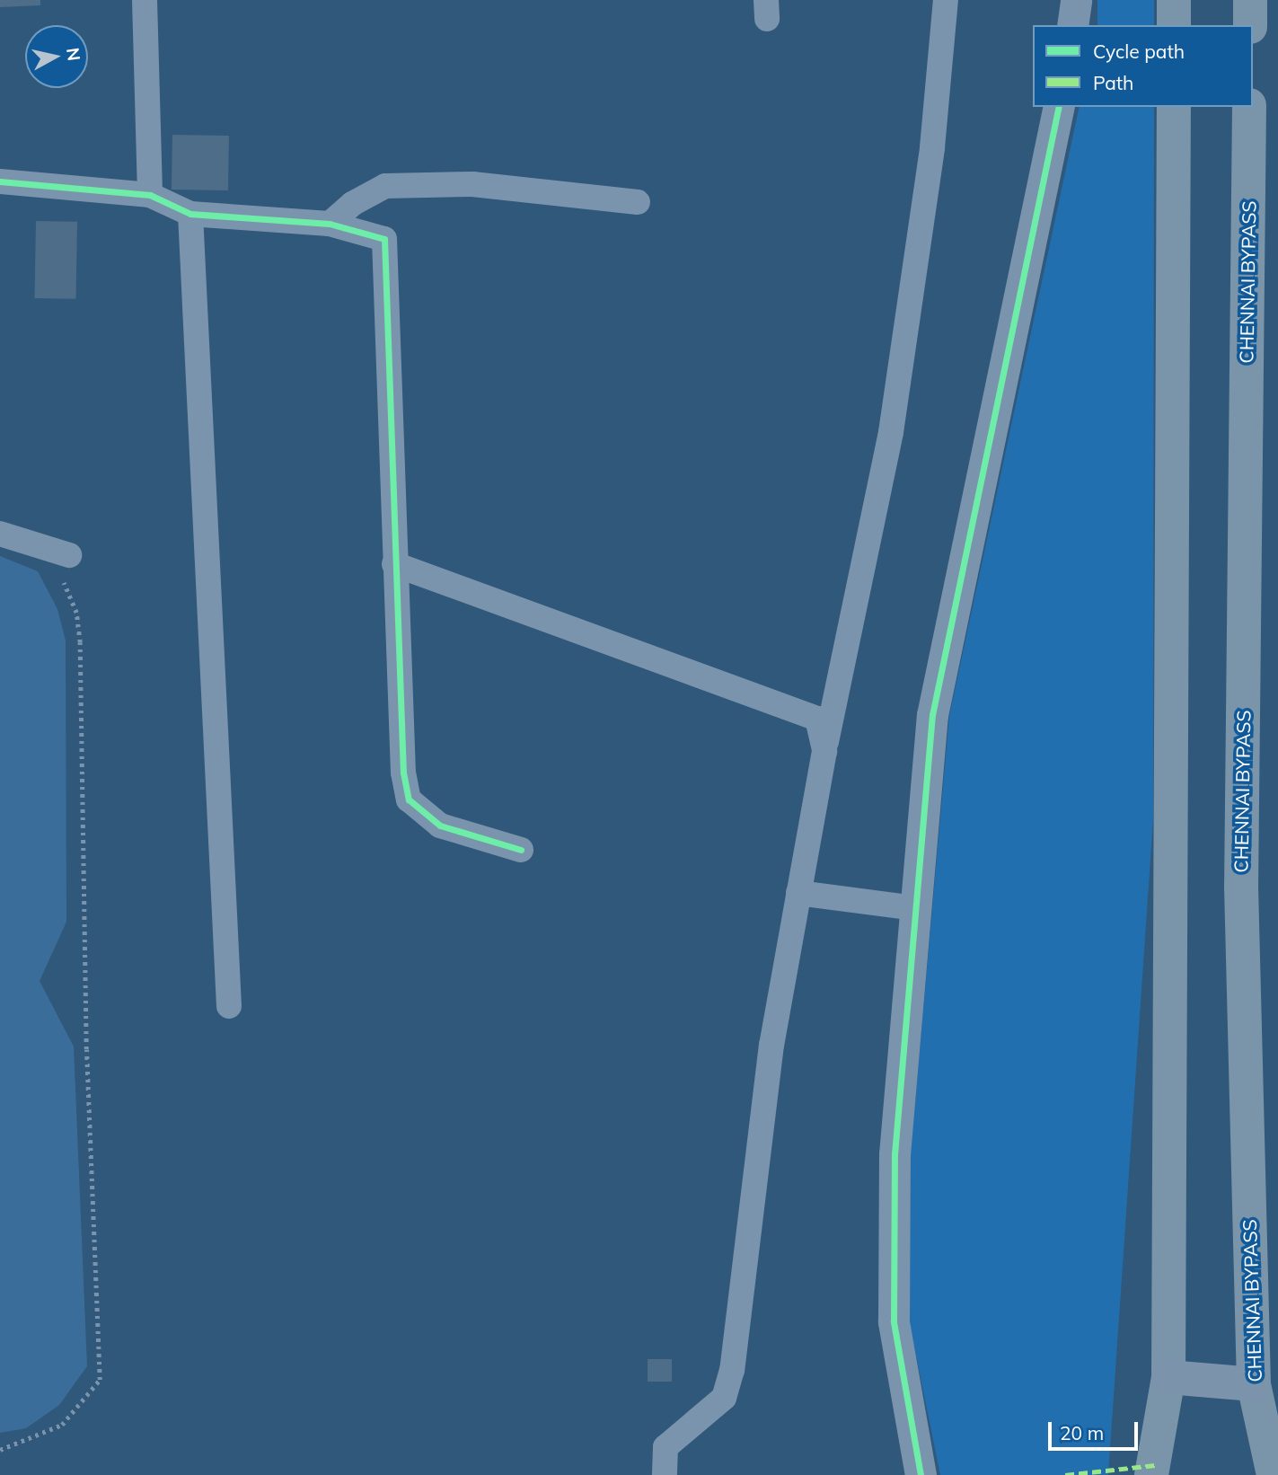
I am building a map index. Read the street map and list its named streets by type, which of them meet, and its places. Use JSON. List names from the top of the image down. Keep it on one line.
{"streets":{"highway":["CHENNAI BYPASS"]},"legend":["Cycle path","Path"],"scale_bar":"20 m","north":"right"}
